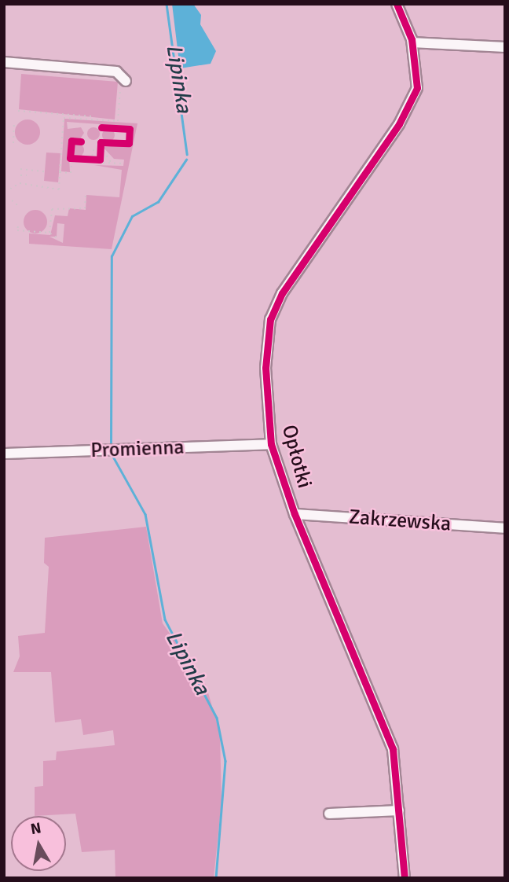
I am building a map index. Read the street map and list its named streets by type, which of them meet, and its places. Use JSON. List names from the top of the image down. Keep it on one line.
{"streets":{"street":["Promienna","Opłotki","Zakrzewska"]},"crossings":[["Promienna","Opłotki"],["Opłotki","Zakrzewska"]],"water":["Lipinka"],"north":"top"}
